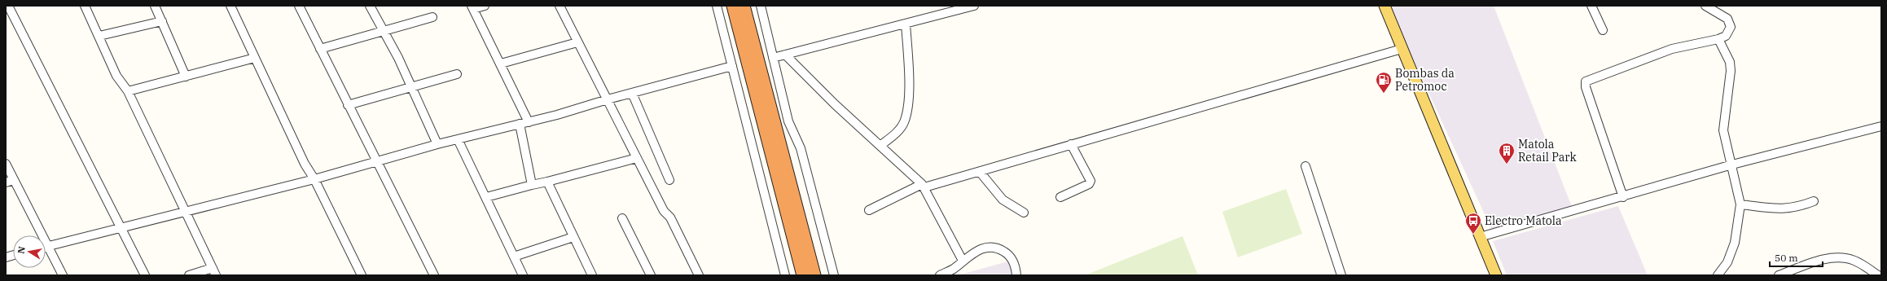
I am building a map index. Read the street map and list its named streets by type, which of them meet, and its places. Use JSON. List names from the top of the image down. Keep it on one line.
{"places":{"fuel station":["Bombas da Petromoc"],"building":["Matola Retail Park"],"bus stop":["Electro Matola"]},"scale_bar":"50 m","north":"left"}
